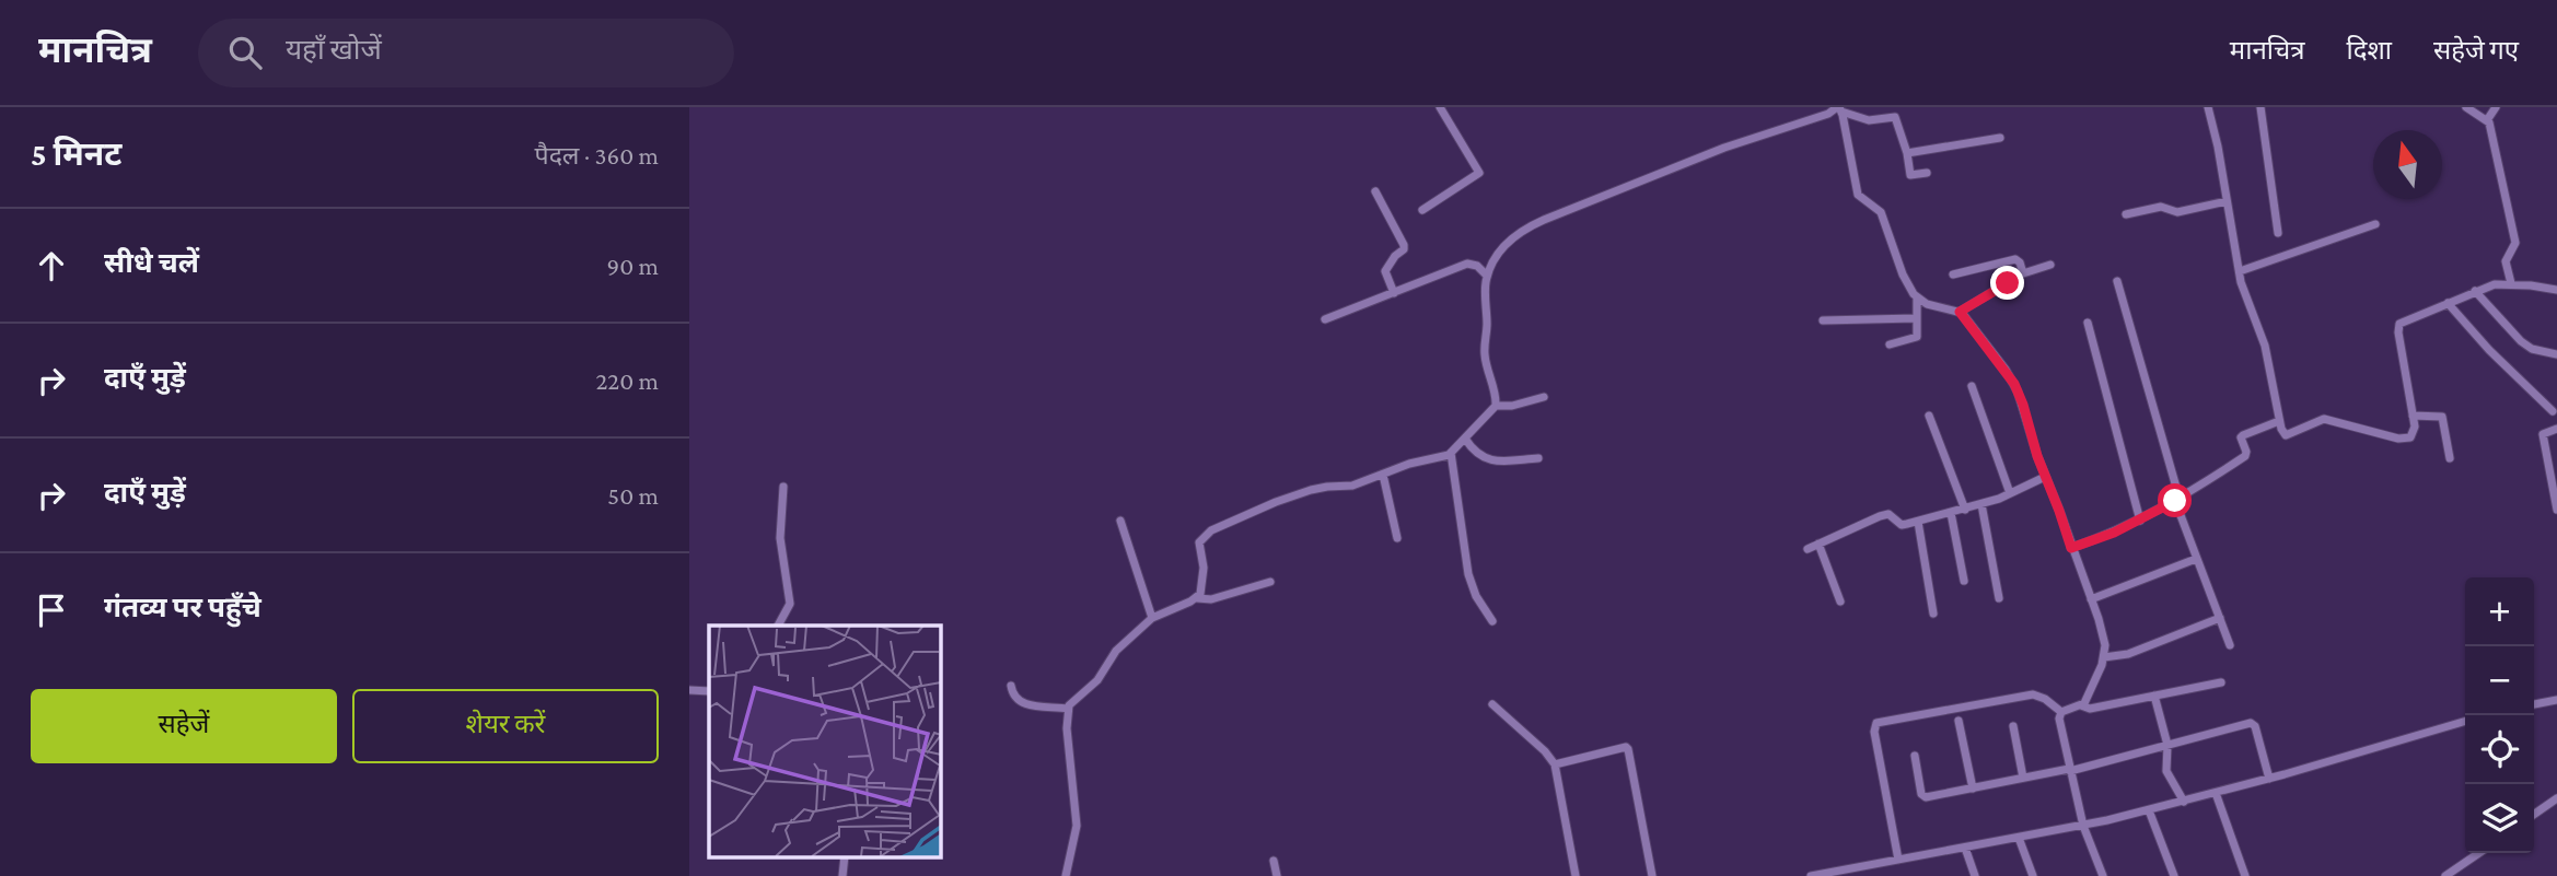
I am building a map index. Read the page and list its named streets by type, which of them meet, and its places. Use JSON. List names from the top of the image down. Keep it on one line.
{"north":"top","page":{"header":"मानचित्र","search":"यहाँ खोजें","nav":["मानचित्र","दिशा","सहेजे गए"],"heading":["5 मिनट","पैदल · 360 m"],"list":[["सीधे चलें","90 m"],["दाएँ मुड़ें","220 m"],["दाएँ मुड़ें","50 m"],"गंतव्य पर पहुँचे"],"map_buttons":["+","−"],"buttons":["सहेजें","शेयर करें"]}}
